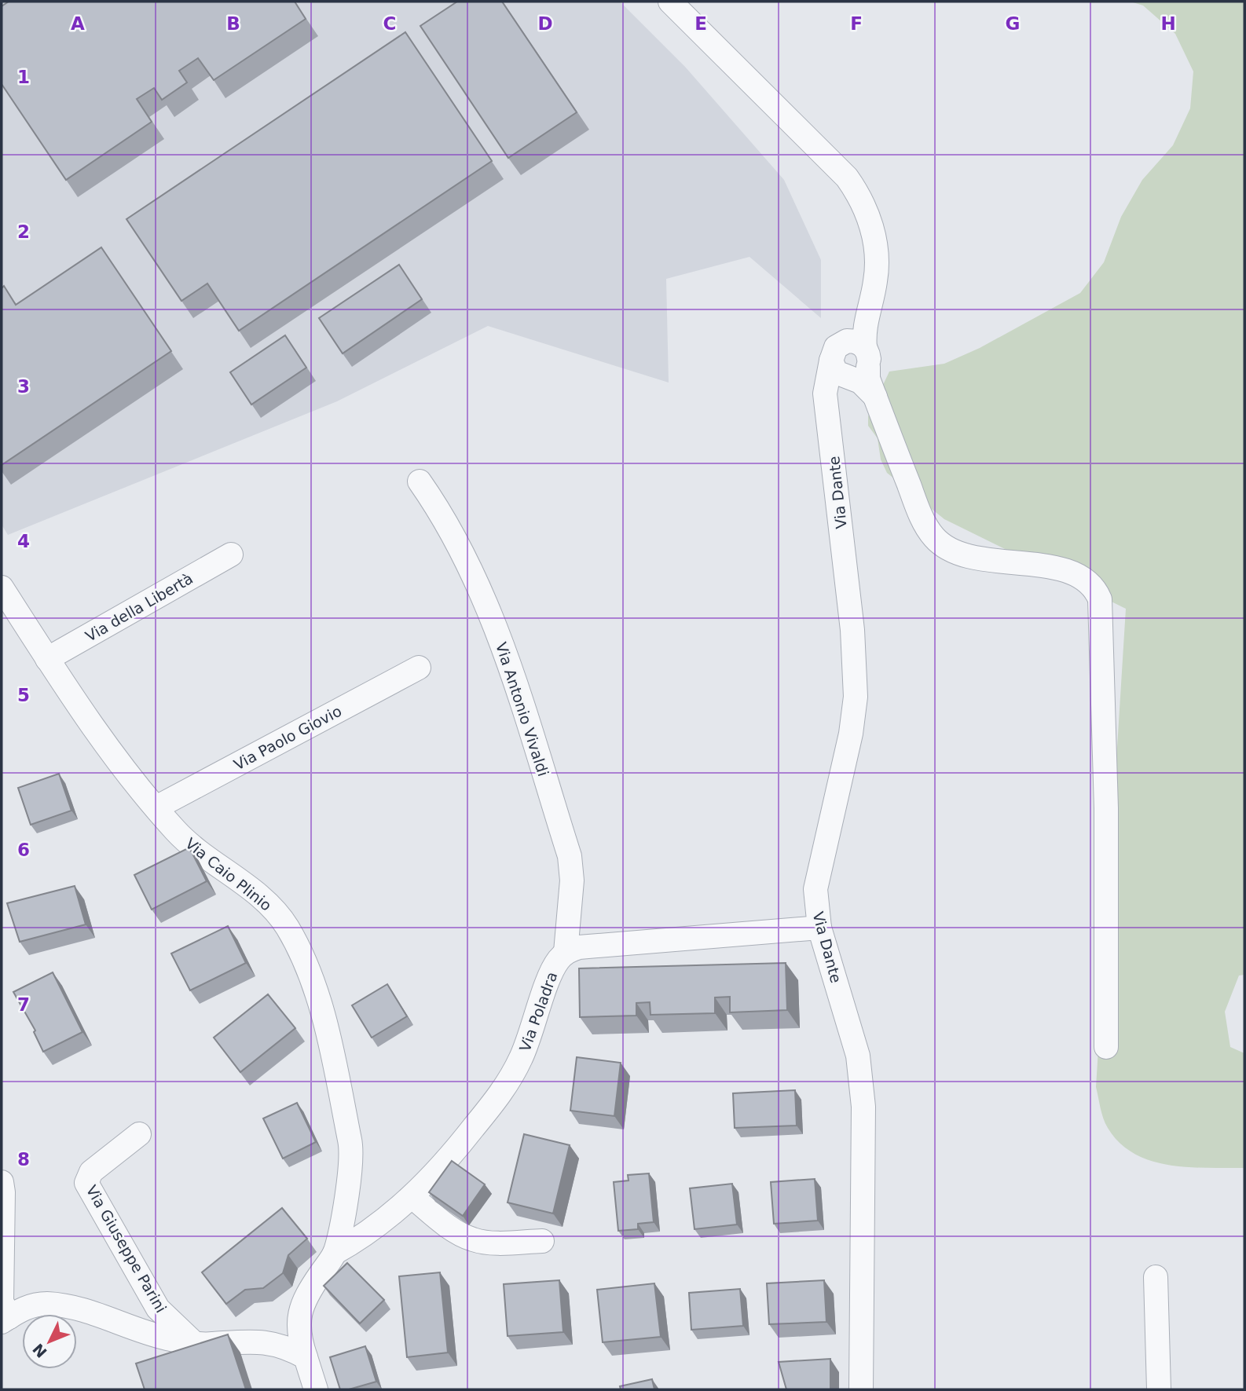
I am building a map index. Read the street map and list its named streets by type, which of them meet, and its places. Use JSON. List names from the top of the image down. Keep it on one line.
{"streets":{"street":["Via Dante","Via della Libertà","Via Antonio Vivaldi","Via Paolo Giovio","Via Caio Plinio","Via Poladra","Via Giuseppe Parini"]},"crossings":[["Via della Libertà","Via Caio Plinio"],["Via Antonio Vivaldi","Via Poladra"],["Via Paolo Giovio","Via Caio Plinio"],["Via Caio Plinio","Via Poladra"]],"north":"bottom left","grid":{"columns":["A","B","C","D","E","F","G","H"],"rows":["1","2","3","4","5","6","7","8"]}}
